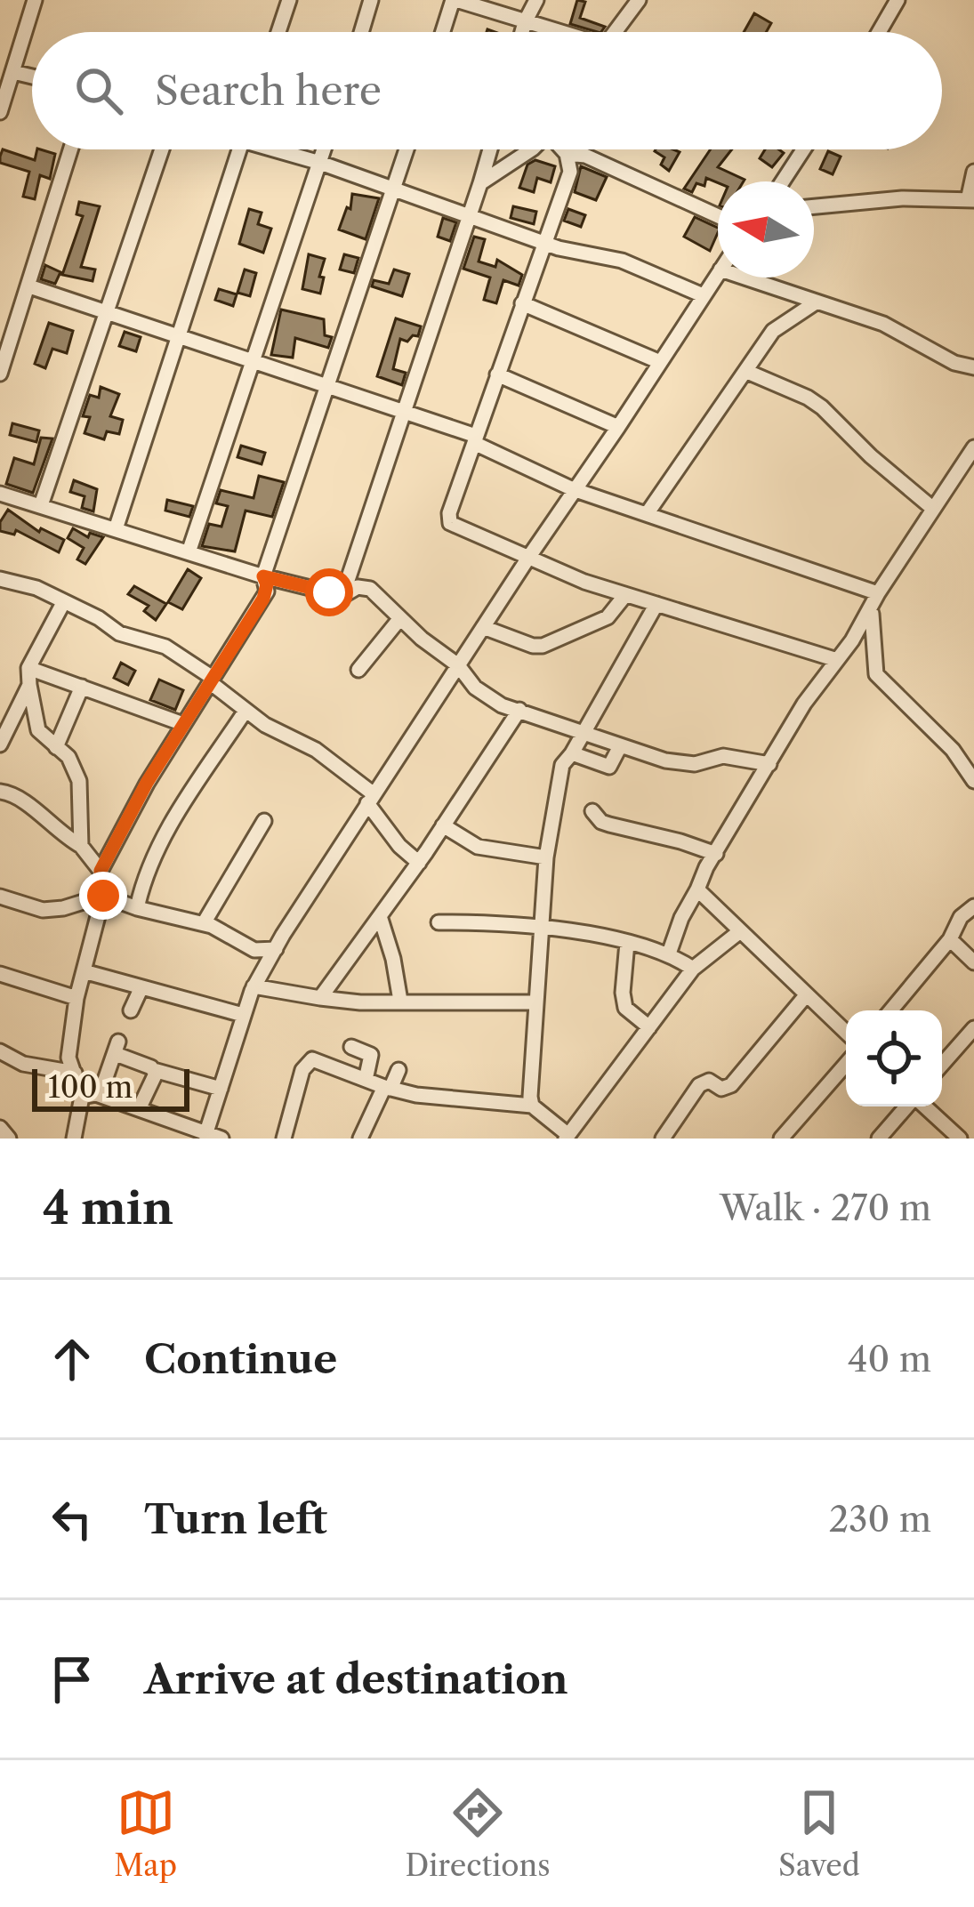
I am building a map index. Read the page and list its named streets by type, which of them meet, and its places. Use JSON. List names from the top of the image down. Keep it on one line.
{"scale_bar":"100 m","north":"left","page":{"search":"Search here","scale":"100 m","heading":["4 min","Walk · 270 m"],"list":[["Continue","40 m"],["Turn left","230 m"],"Arrive at destination"],"nav":["Map","Directions","Saved"]}}
